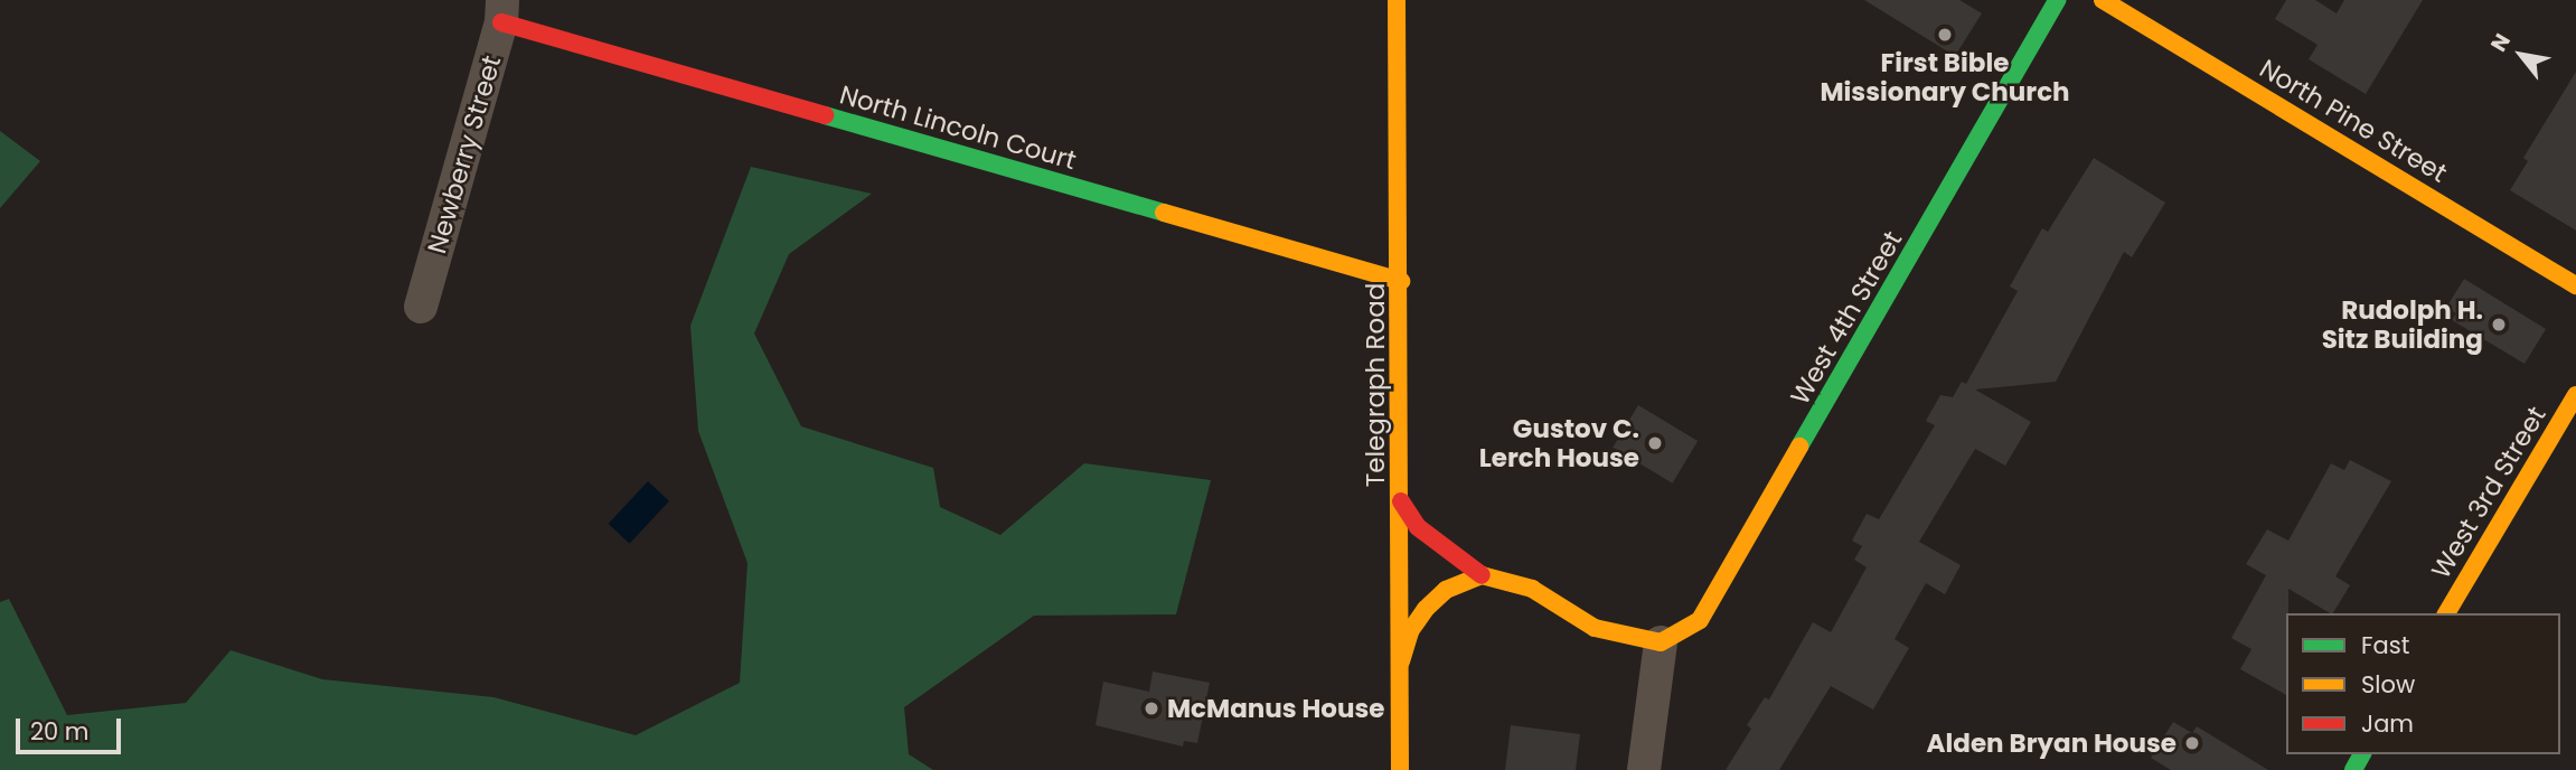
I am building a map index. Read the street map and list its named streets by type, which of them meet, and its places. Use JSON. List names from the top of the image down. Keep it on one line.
{"streets":{"street":["North Pine Street","North Lincoln Court","Newberry Street","West 4th Street","Telegraph Road","West 3rd Street"]},"crossings":[["North Lincoln Court","Newberry Street"],["North Lincoln Court","Telegraph Road"]],"places":["First Bible Missionary Church","Rudolph H. Sitz Building","Gustov C. Lerch House","McManus House","Alden Bryan House"],"legend":["Fast","Slow","Jam"],"scale_bar":"20 m","north":"top left"}
